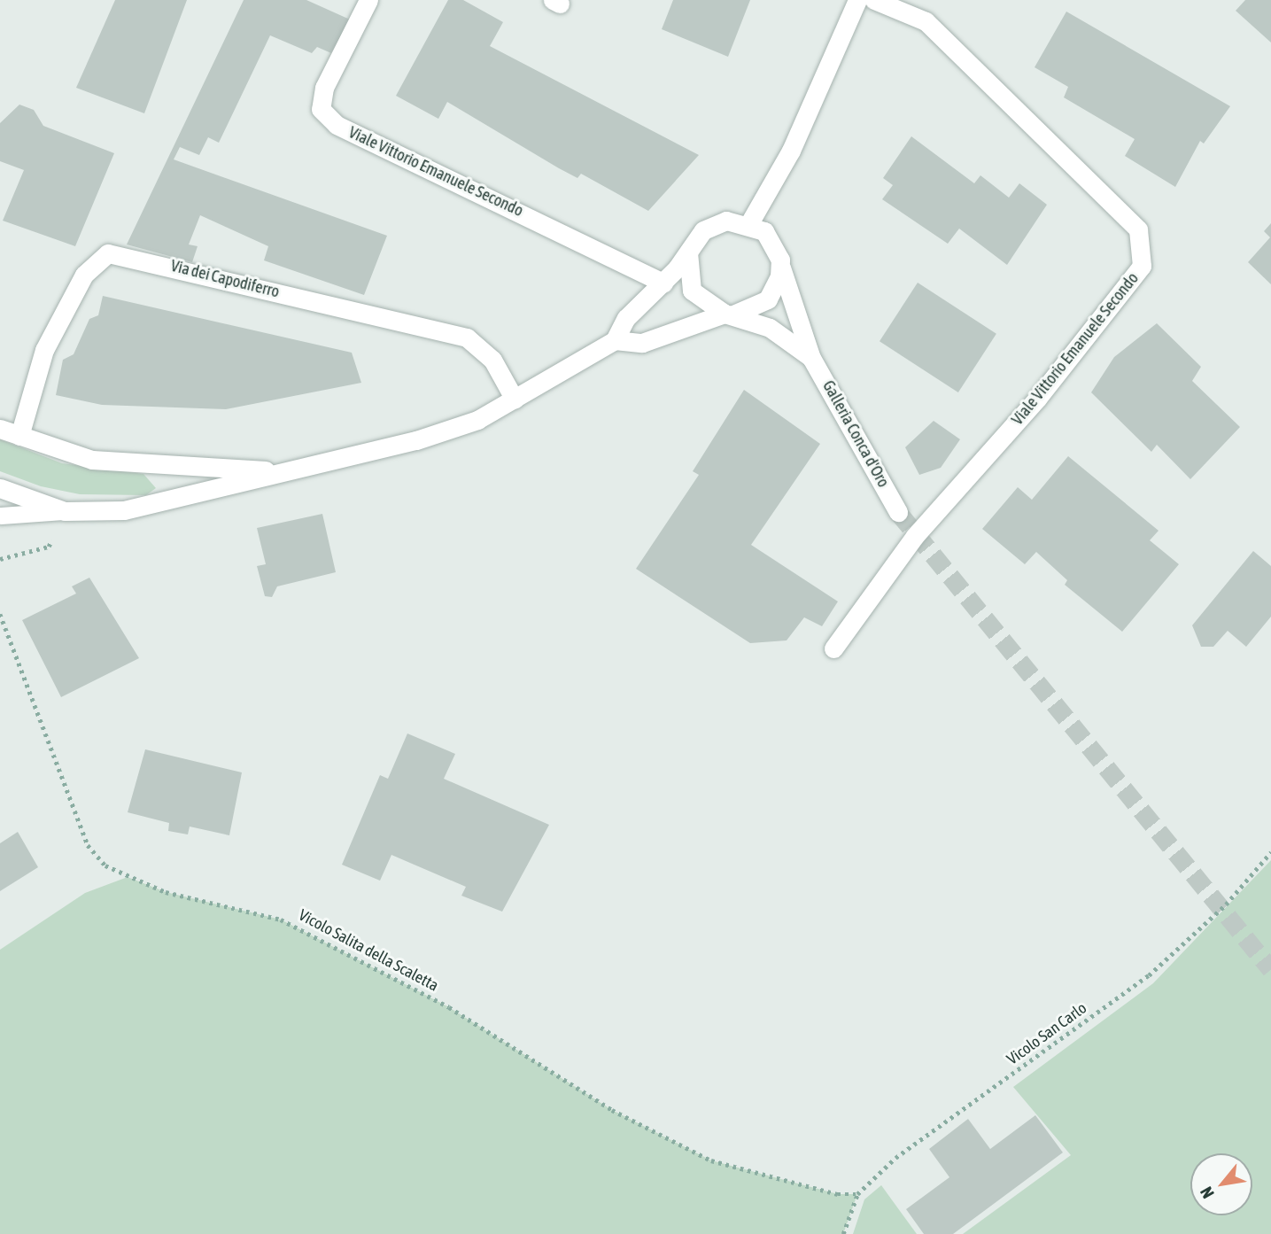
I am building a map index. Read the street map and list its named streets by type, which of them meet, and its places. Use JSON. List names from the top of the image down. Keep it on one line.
{"streets":{"street":["Viale Vittorio Emanuele Secondo","Via dei Capodiferro","Galleria Conca d'Oro"],"path":["Vicolo Salita della Scaletta","Vicolo San Carlo"]},"crossings":[["Vicolo Salita della Scaletta","Vicolo San Carlo"]],"north":"bottom left"}
